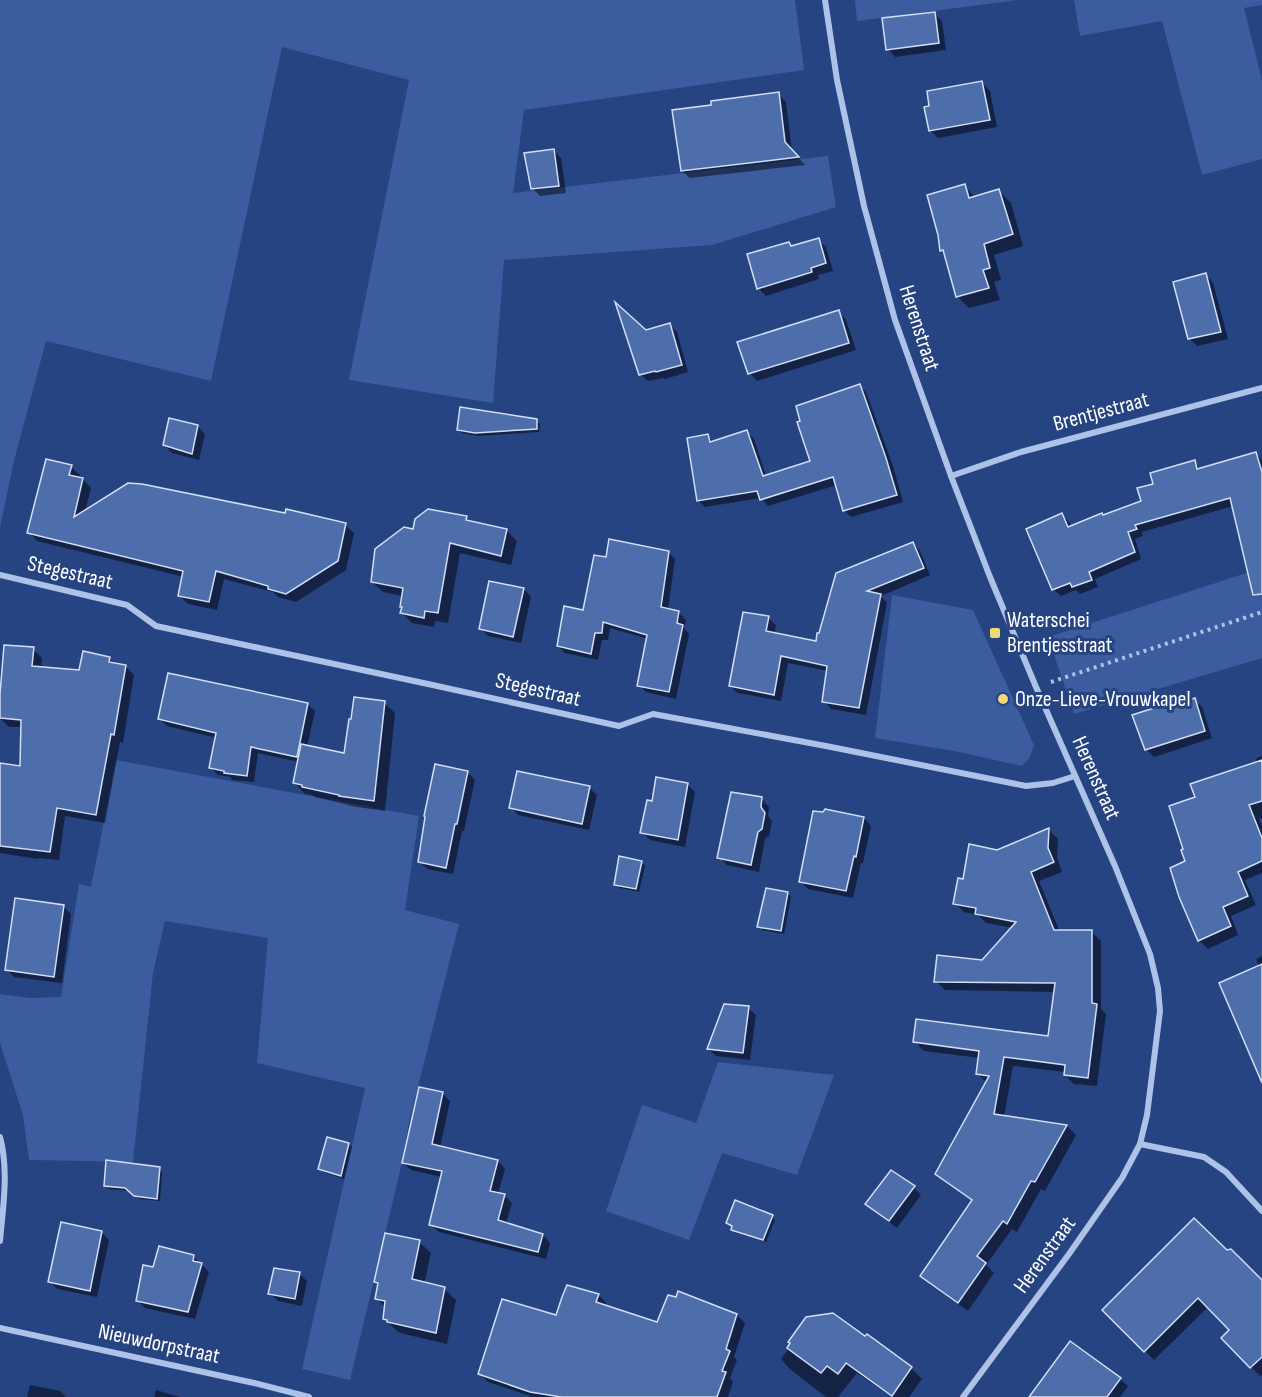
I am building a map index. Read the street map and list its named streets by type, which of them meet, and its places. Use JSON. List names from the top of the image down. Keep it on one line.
{"streets":{"street":["Herenstraat","Brentjestraat","Stegestraat","Nieuwdorpstraat"]},"crossings":[["Herenstraat","Brentjestraat"],["Herenstraat","Stegestraat"]],"places":{"transit":["Waterschei Brentjesstraat"],"other":["Onze-Lieve-Vrouwkapel"]}}
